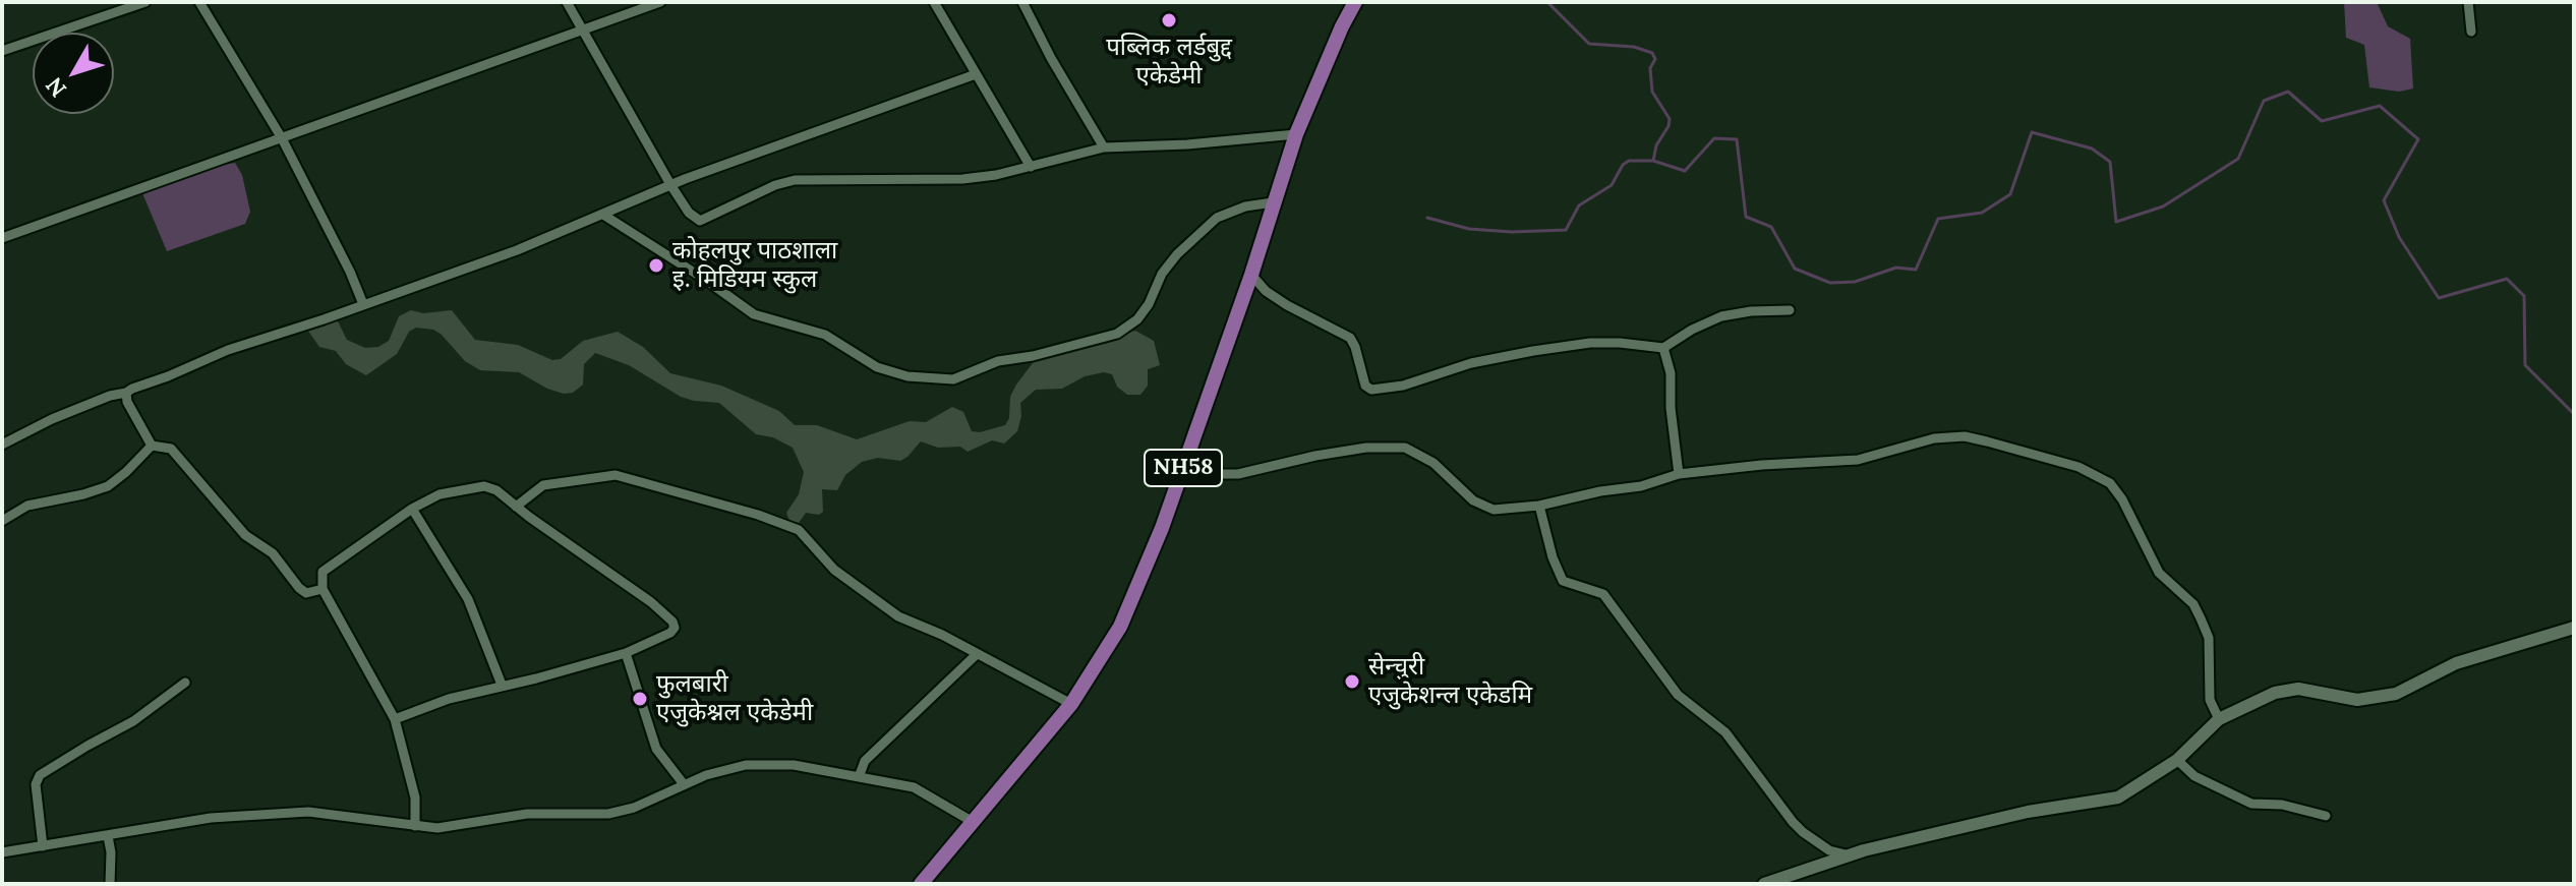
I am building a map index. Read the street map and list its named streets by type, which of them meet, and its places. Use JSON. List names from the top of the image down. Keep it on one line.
{"streets":{"main road":["NH58"]},"places":["पब्लिक लर्डबुद्द एकेडेमी","कोहलपुर पाठशाला इ. मिडियम स्कुल","सेन्चुरी एजुकेशन्ल एकेडमि","फुलबारी एजुकेश्नल एकेडेमी"],"north":"bottom left"}
